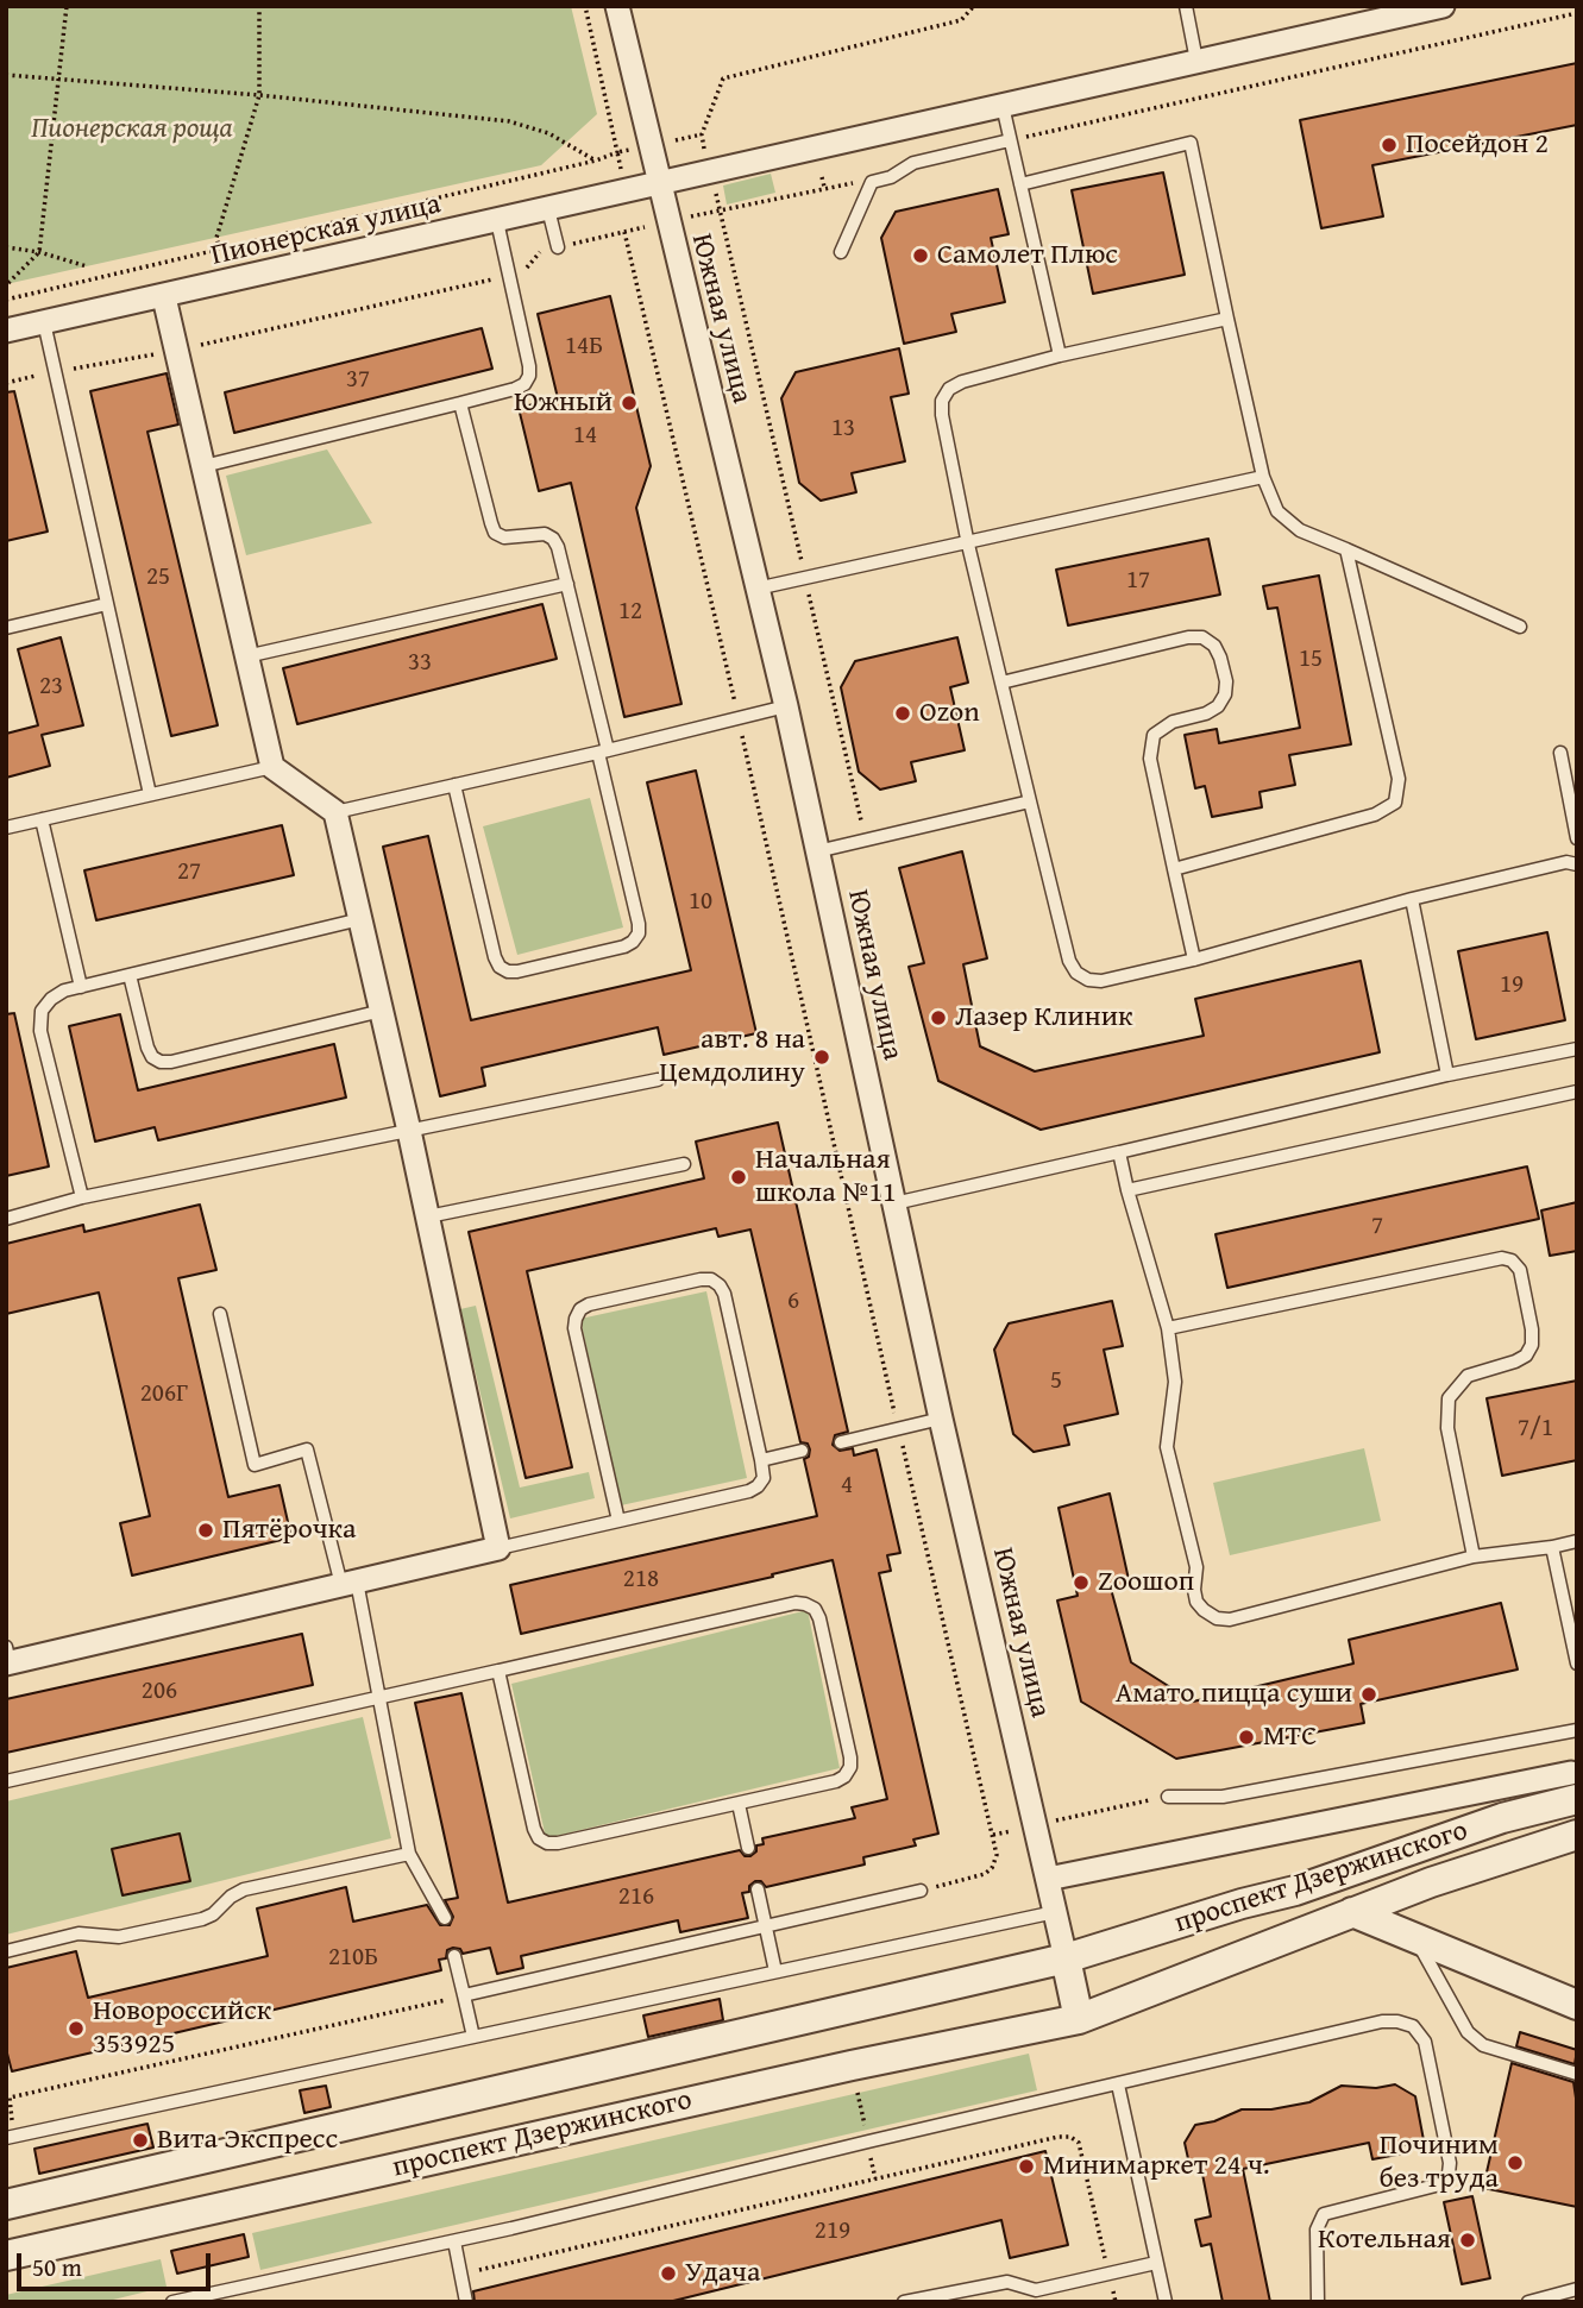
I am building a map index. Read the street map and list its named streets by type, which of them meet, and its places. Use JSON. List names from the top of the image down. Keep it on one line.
{"streets":{"street":["Пионерская улица","Южная улица","проспект Дзержинского"]},"crossings":[["Пионерская улица","Южная улица"],["Южная улица","проспект Дзержинского"]],"parks":["Пионерская роща"],"places":["Посейдон 2","Самолет Плюс","Южный","Ozon","Лазер Клиник","авт. 8 на Цемдолину","Начальная школа №11","Пятёрочка","Zooшоп","Амато пицца суши","МТС","Новороссийск 353925","Вита Экспресс","Починим без труда","Минимаркет 24 ч.","Котельная","Удача"],"house_numbers":["14Б","37","13","14","25","17","12","15","33","23","27","10","19","7","6","5","206Г","7/1","4","218","206","216","210Б","219"],"scale_bar":"50 m"}
